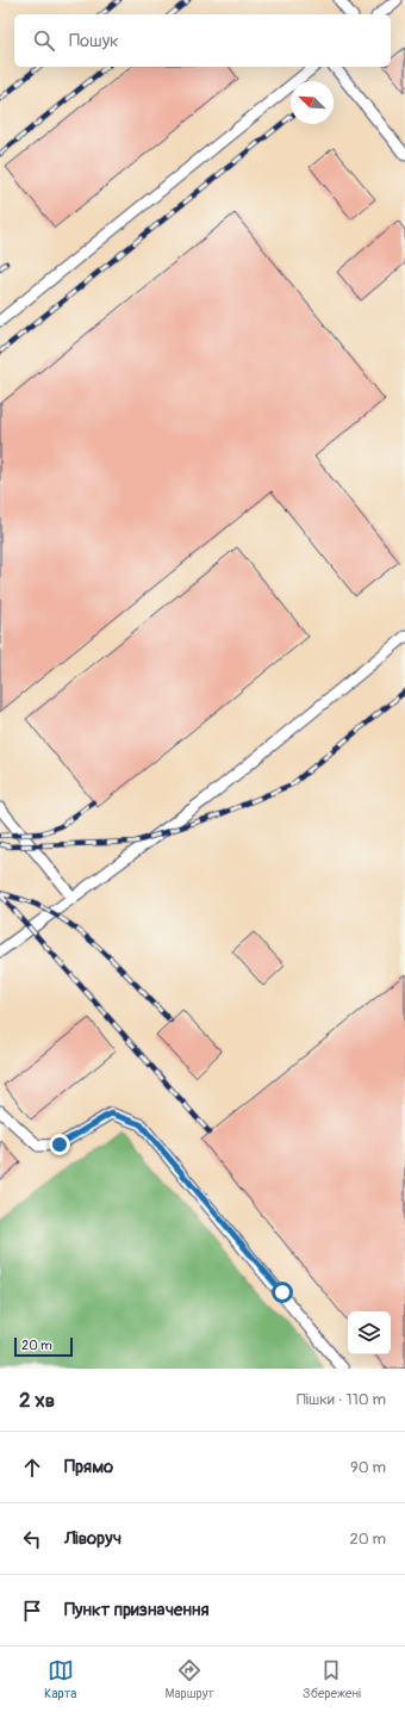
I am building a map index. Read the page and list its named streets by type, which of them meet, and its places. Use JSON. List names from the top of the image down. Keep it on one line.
{"scale_bar":"20 m","north":"top left","page":{"search":"Пошук","scale":"20 m","heading":["2 хв","Пішки · 110 m"],"list":[["Прямо","90 m"],["Ліворуч","20 m"],"Пункт призначення"],"nav":["Карта","Маршрут","Збережені"]}}
